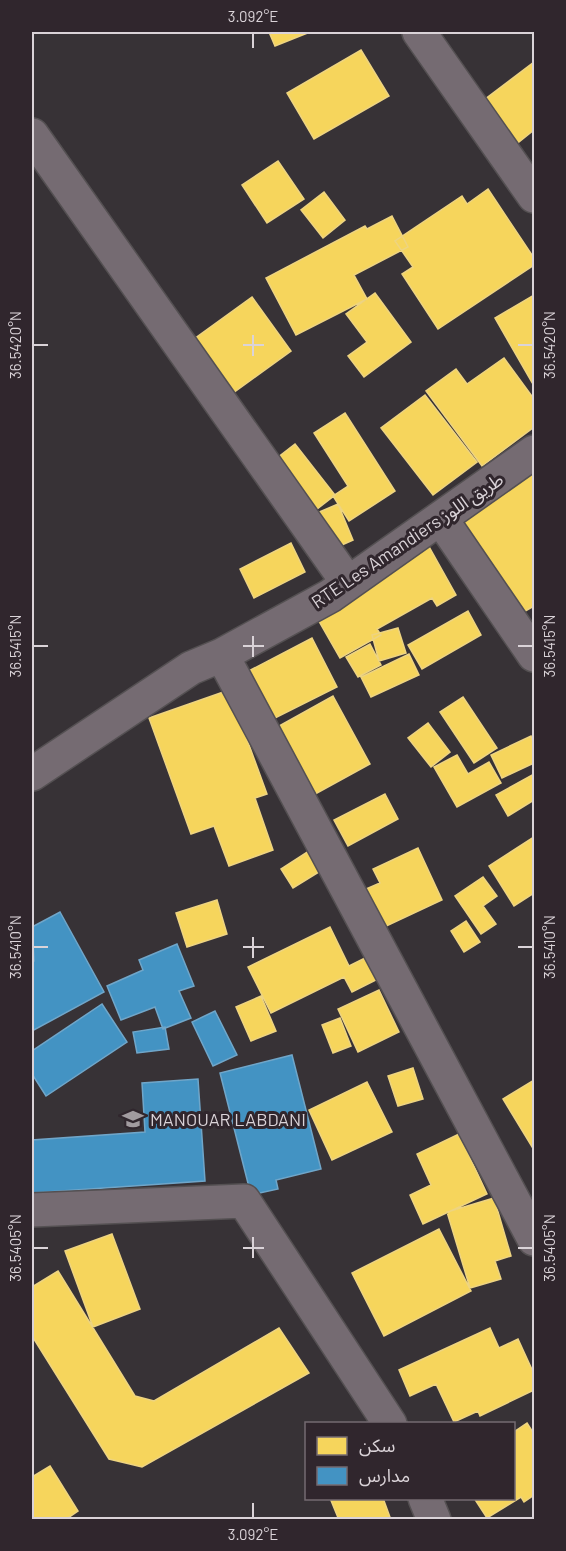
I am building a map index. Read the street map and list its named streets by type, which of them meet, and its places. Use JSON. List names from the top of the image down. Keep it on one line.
{"streets":{"street":["RTE Les Amandiers طريق اللوز"]},"places":{"school or university":["MANOUAR LABDANI"]},"legend":["سكن","مدارس"],"coordinates":["3.092°E","36.5420°N","36.5415°N","36.5410°N","36.5405°N"]}
